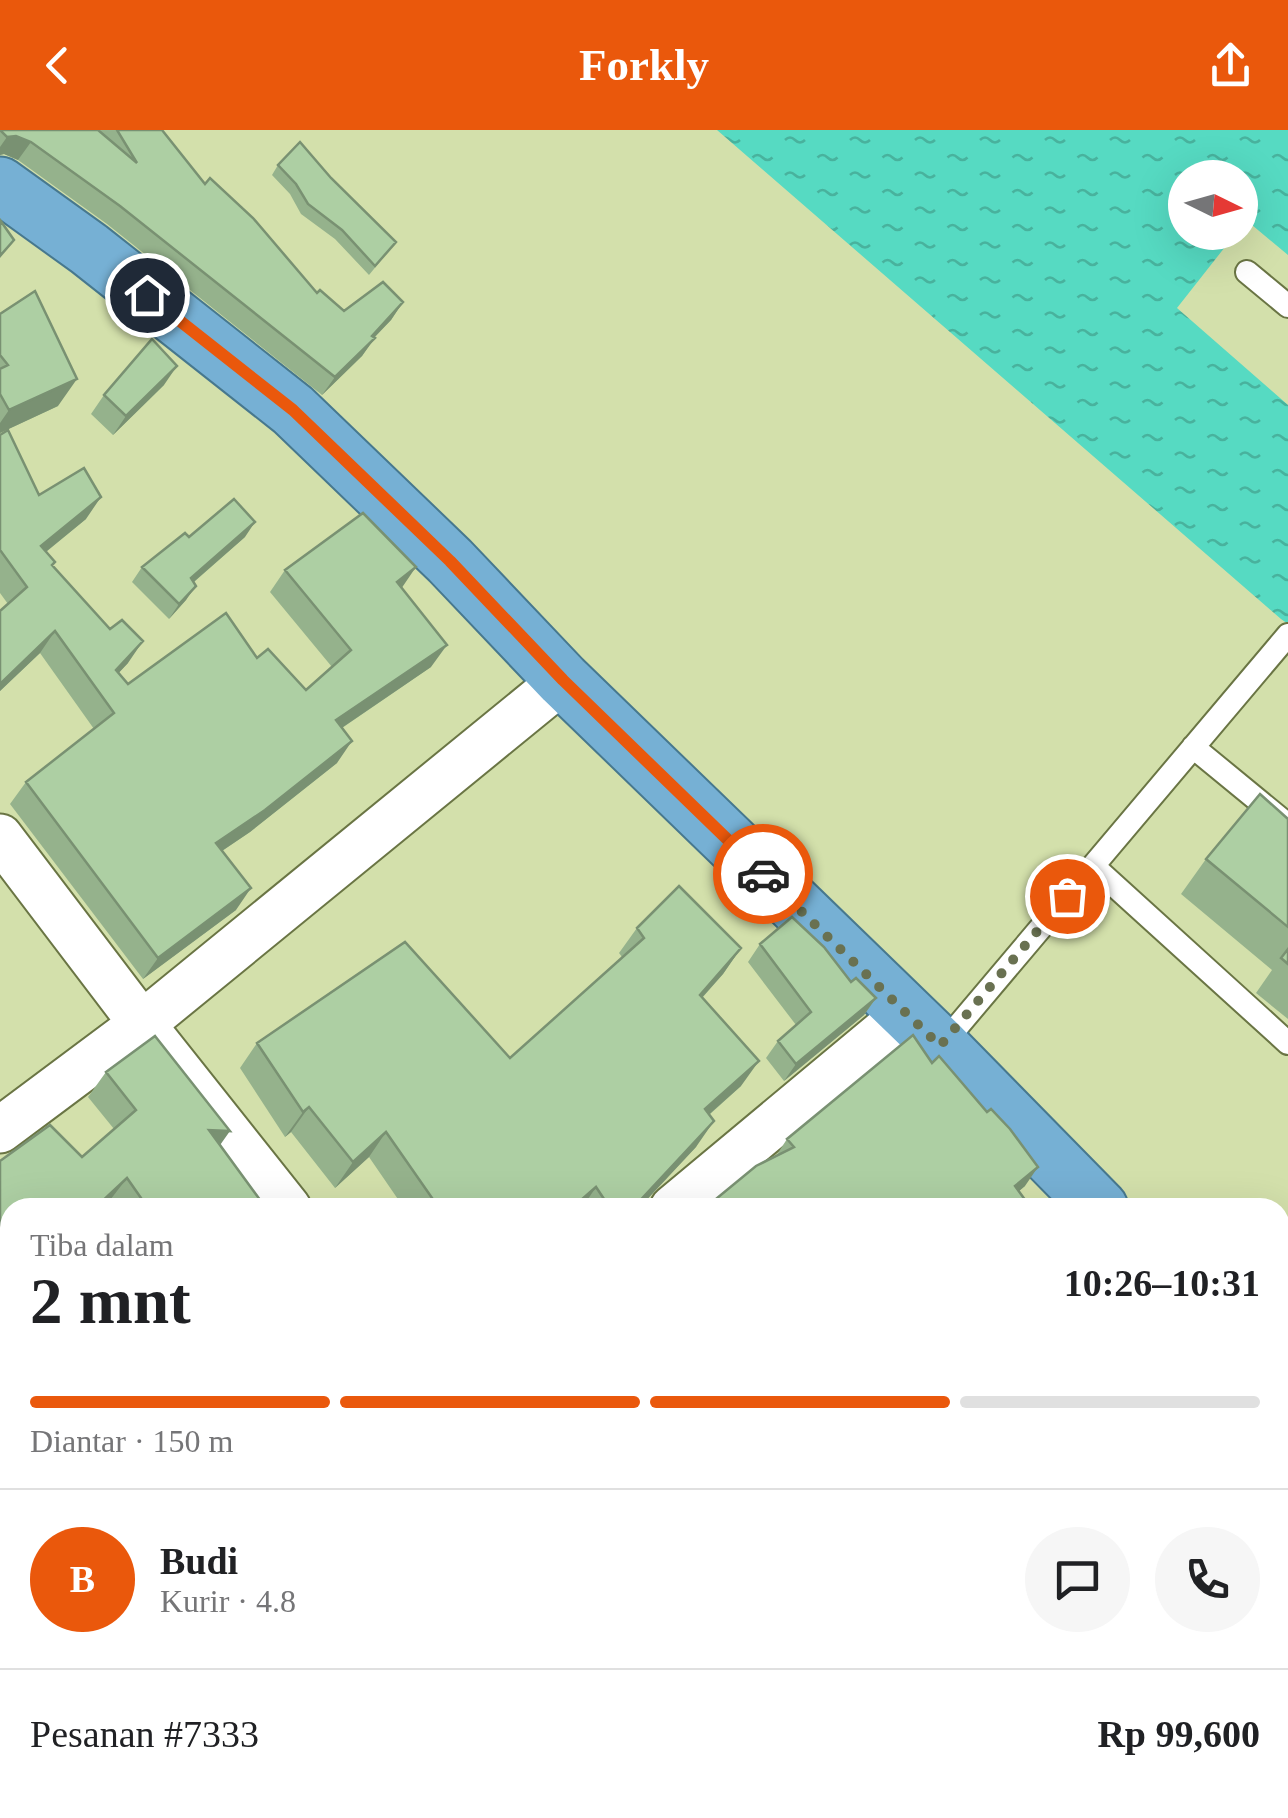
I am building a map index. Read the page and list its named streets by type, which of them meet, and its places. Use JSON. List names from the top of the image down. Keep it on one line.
{"north":"right","page":{"header":"Forkly","heading":["2 mnt","Tiba dalam","10:26–10:31"],"panel":["Budi","Kurir · 4.8","Pesanan #7333","Rp 99,600"],"bar":"Diantar · 150 m","round":"B"}}
